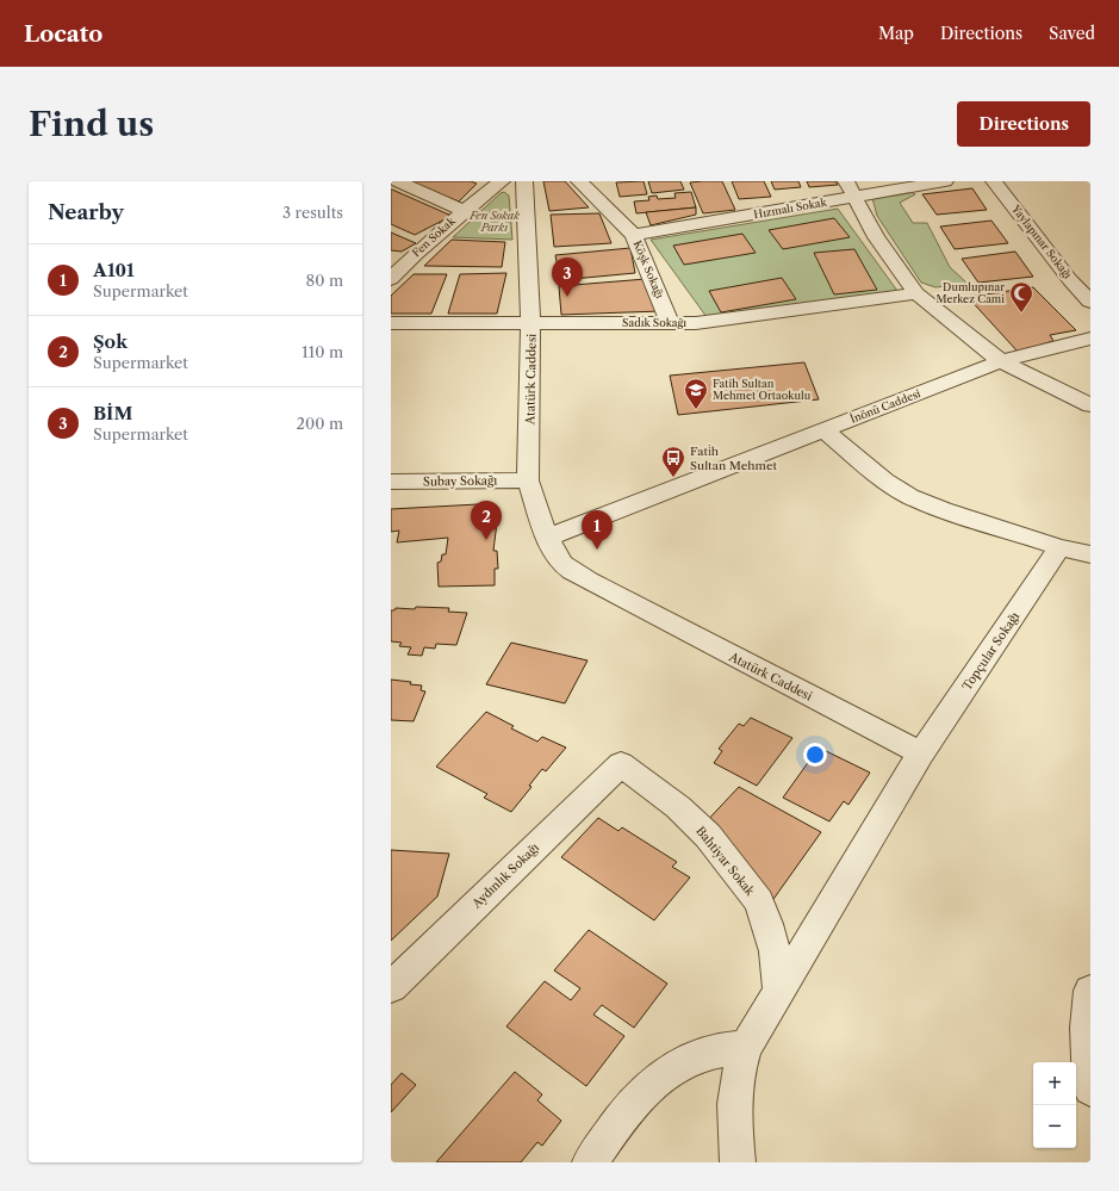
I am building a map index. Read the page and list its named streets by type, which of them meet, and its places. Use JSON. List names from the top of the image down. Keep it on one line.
{"streets":{"street":["Hızmalı Sokak","Fen Sokak","Yaylapınar Sokağı","Köşk Sokağı","Sadık Sokağı","Atatürk Caddesi","İnönü Caddesi","Subay Sokağı","Topçular Sokağı","Bahtiyar Sokak","Aydınlık Sokağı"]},"crossings":[["Hızmalı Sokak","Köşk Sokağı"],["Köşk Sokağı","Sadık Sokağı"],["Sadık Sokağı","Atatürk Caddesi"],["Atatürk Caddesi","İnönü Caddesi"],["Atatürk Caddesi","Subay Sokağı"],["Atatürk Caddesi","Topçular Sokağı"],["Bahtiyar Sokak","Aydınlık Sokağı"]],"parks":["Fen Sokak Parkı"],"places":{"mosque":["Dumlupınar Merkez Cami"],"school or university":["Fatih Sultan Mehmet Ortaokulu"],"bus stop":["Fati̇h Sultan Mehmet"]},"page":{"header":"Locato","nav":["Map","Directions","Saved"],"buttons":"Directions","title":"Find us","heading":["Nearby","3 results"],"list":[{"mark":"1","name":"A101","note":"Supermarket","value":"80 m"},{"mark":"2","name":"Şok","note":"Supermarket","value":"110 m"},{"mark":"3","name":"BİM","note":"Supermarket","value":"200 m"}],"pins":["3","2","1"],"map_buttons":["+","−"]}}
